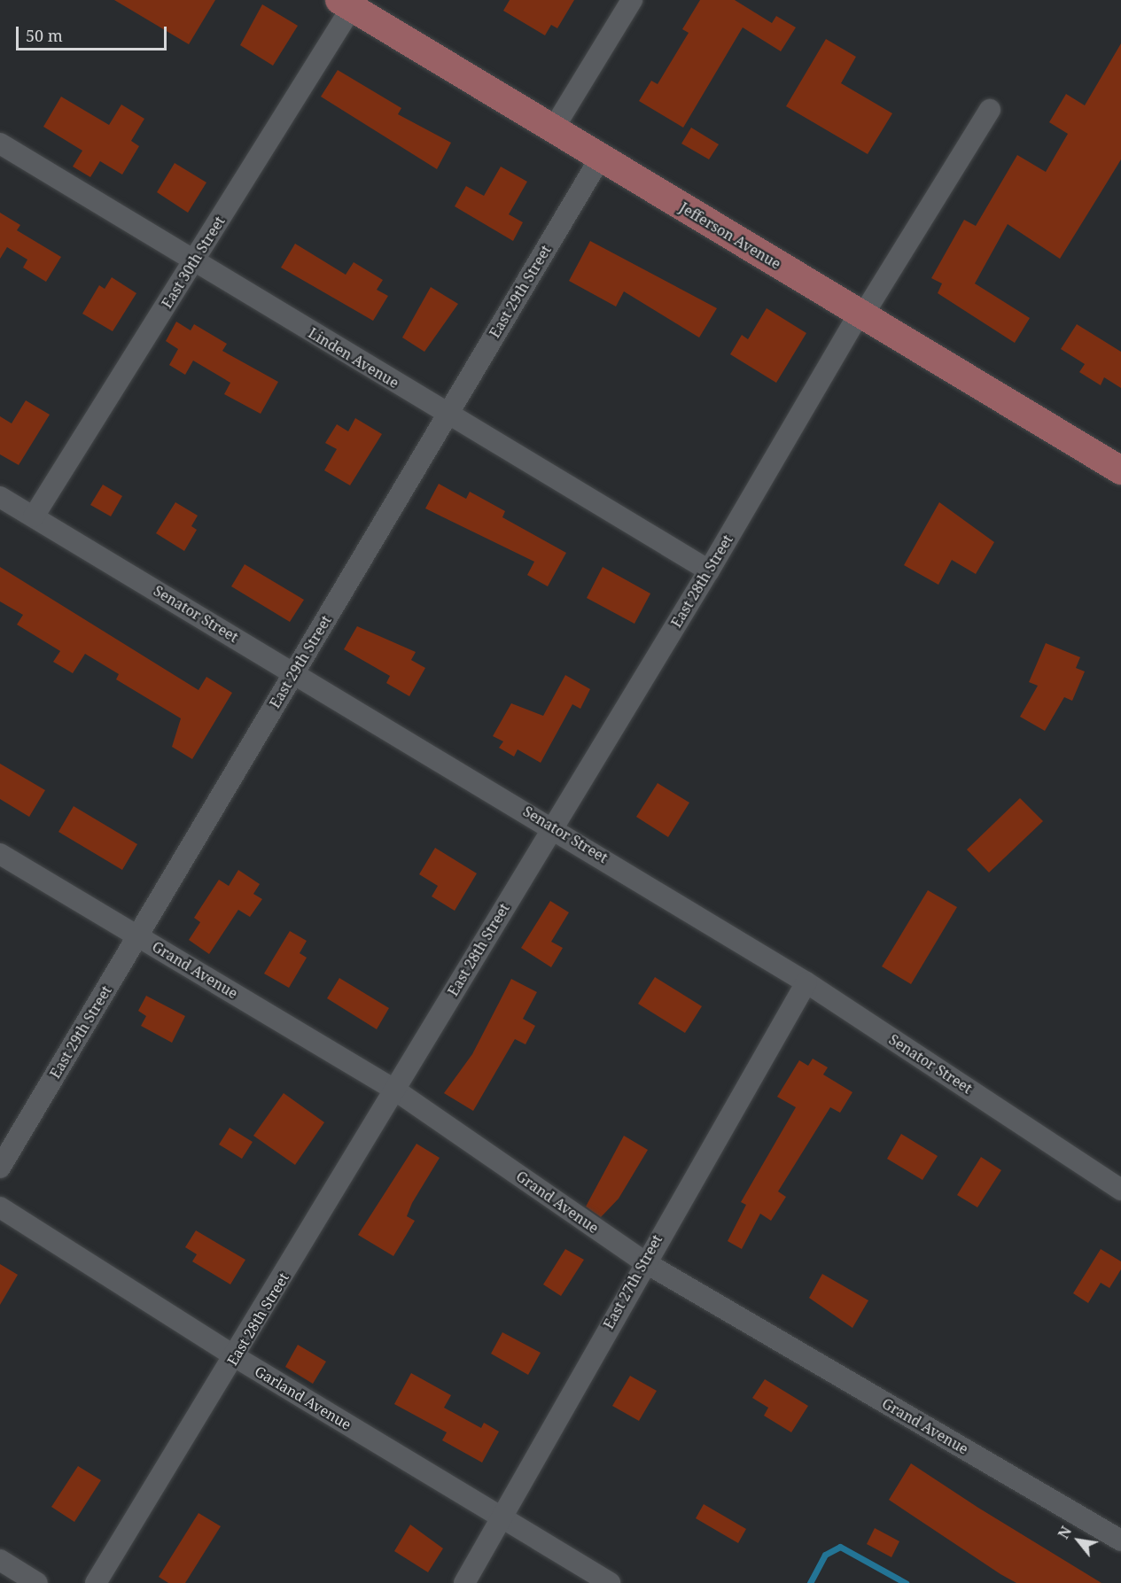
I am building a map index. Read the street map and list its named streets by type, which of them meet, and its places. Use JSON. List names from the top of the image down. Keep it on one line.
{"streets":{"main road":["Jefferson Avenue"],"street":["East 30th Street","East 29th Street","Linden Avenue","East 28th Street","Senator Street","Grand Avenue","East 27th Street","Garland Avenue"]},"crossings":[["Jefferson Avenue","East 30th Street"],["Jefferson Avenue","East 29th Street"],["Jefferson Avenue","East 28th Street"],["East 30th Street","Linden Avenue"],["East 30th Street","Senator Street"],["East 29th Street","Linden Avenue"],["East 29th Street","Senator Street"],["East 29th Street","Grand Avenue"],["Linden Avenue","East 28th Street"],["East 28th Street","Senator Street"],["East 28th Street","Grand Avenue"],["East 28th Street","Garland Avenue"],["Senator Street","East 27th Street"],["Grand Avenue","East 27th Street"],["East 27th Street","Garland Avenue"]],"scale_bar":"50 m","north":"top left"}
